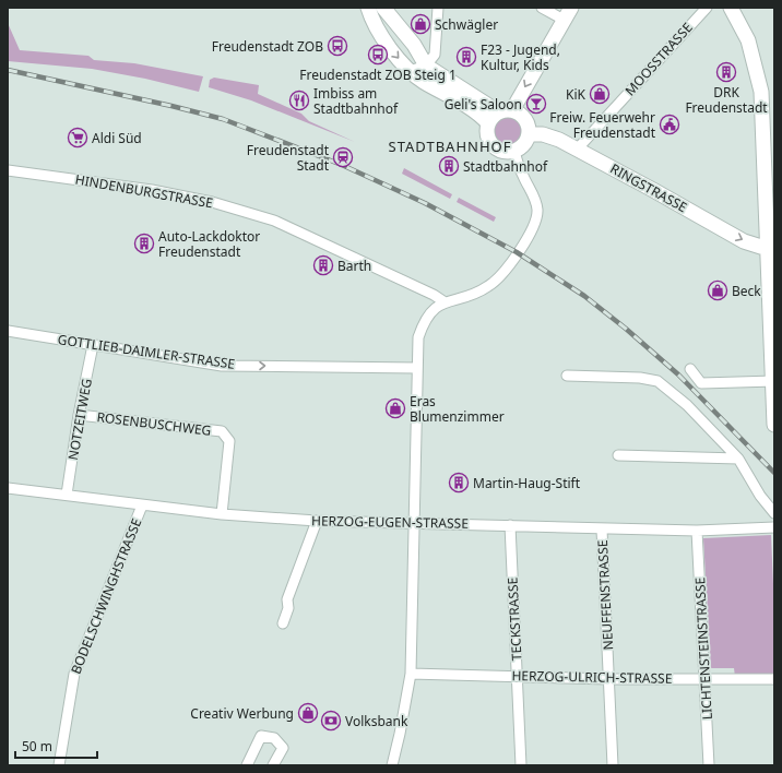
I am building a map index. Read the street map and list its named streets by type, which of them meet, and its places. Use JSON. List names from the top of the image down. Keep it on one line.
{"streets":{"main road":["RINGSTRASSE"],"street":["MOOSSTRASSE","HINDENBURGSTRASSE","GOTTLIEB-DAIMLER-STRASSE","NOTZEITWEG","ROSENBUSCHWEG","HERZOG-EUGEN-STRASSE","NEUFFENSTRASSE","BODELSCHWINGHSTRASSE","TECKSTRASSE","LICHTENSTEINSTRASSE","HERZOG-ULRICH-STRASSE"]},"crossings":[["MOOSSTRASSE","RINGSTRASSE"],["GOTTLIEB-DAIMLER-STRASSE","NOTZEITWEG"],["NOTZEITWEG","ROSENBUSCHWEG"],["NOTZEITWEG","HERZOG-EUGEN-STRASSE"],["ROSENBUSCHWEG","HERZOG-EUGEN-STRASSE"],["HERZOG-EUGEN-STRASSE","NEUFFENSTRASSE"],["HERZOG-EUGEN-STRASSE","BODELSCHWINGHSTRASSE"],["HERZOG-EUGEN-STRASSE","TECKSTRASSE"],["HERZOG-EUGEN-STRASSE","LICHTENSTEINSTRASSE"],["NEUFFENSTRASSE","HERZOG-ULRICH-STRASSE"],["TECKSTRASSE","HERZOG-ULRICH-STRASSE"],["LICHTENSTEINSTRASSE","HERZOG-ULRICH-STRASSE"]],"one_way":["RINGSTRASSE","GOTTLIEB-DAIMLER-STRASSE"],"districts":["STADTBAHNHOF"],"places":{"shop":["Schwägler","KiK","Beck","Eras Blumenzimmer","Creativ Werbung"],"bus stop":["Freudenstadt ZOB","Freudenstadt ZOB Steig 1"],"building":["F23 - Jugend, Kultur, Kids","DRK Freudenstadt","Stadtbahnhof","Auto-Lackdoktor Freudenstadt","Barth","Martin-Haug-Stift"],"restaurant":["Imbiss am Stadtbahnhof"],"bar":["Geli's Saloon"],"public building":["Freiw. Feuerwehr Freudenstadt"],"supermarket":["Aldi Süd"],"station":["Freudenstadt Stadt"],"bank":["Volksbank"]},"scale_bar":"50 m"}
